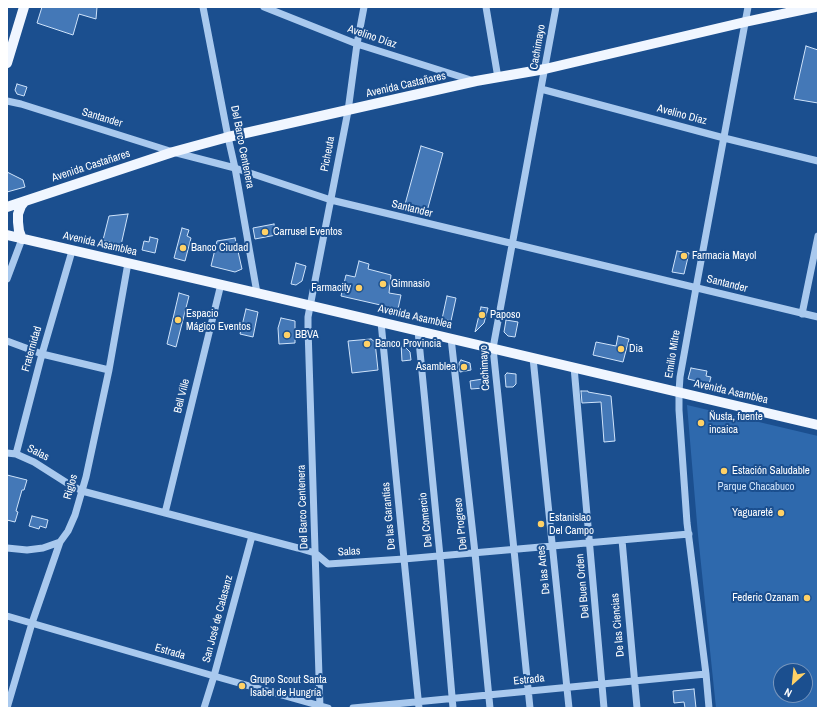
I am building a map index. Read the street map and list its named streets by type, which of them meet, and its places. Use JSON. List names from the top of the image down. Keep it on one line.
{"streets":{"main road":["Avenida Castañares","Avenida Asamblea"],"street":["Avelino Díaz","Cachimayo","Santander","Del Barco Centenera","Picheuta","Fraternidad","Emilio Mitre","Bell Ville","Salas","Riglos","De las Garantías","Del Comercio","Del Progreso","De las Artes","Del Buen Orden","San José de Calasanz","De las Ciencias","Estrada"]},"crossings":[["Avelino Díaz","Cachimayo"],["Avelino Díaz","Avenida Castañares"],["Avelino Díaz","Picheuta"],["Avelino Díaz","Emilio Mitre"],["Cachimayo","Avenida Castañares"],["Cachimayo","Santander"],["Cachimayo","Avenida Asamblea"],["Cachimayo","Salas"],["Cachimayo","Estrada"],["Avenida Castañares","Santander"],["Avenida Castañares","Del Barco Centenera"],["Avenida Castañares","Picheuta"],["Avenida Castañares","Emilio Mitre"],["Santander","Del Barco Centenera"],["Santander","Picheuta"],["Santander","Emilio Mitre"],["Del Barco Centenera","Picheuta"],["Del Barco Centenera","Avenida Asamblea"],["Del Barco Centenera","Salas"],["Del Barco Centenera","Estrada"],["Picheuta","Avenida Asamblea"],["Avenida Asamblea","Fraternidad"],["Avenida Asamblea","Emilio Mitre"],["Avenida Asamblea","Bell Ville"],["Avenida Asamblea","Riglos"],["Avenida Asamblea","De las Garantías"],["Avenida Asamblea","Del Comercio"],["Avenida Asamblea","Del Progreso"],["Avenida Asamblea","De las Artes"],["Avenida Asamblea","Del Buen Orden"],["Fraternidad","Salas"],["Emilio Mitre","Salas"],["Emilio Mitre","Estrada"],["Bell Ville","Salas"],["Salas","Riglos"],["Salas","De las Garantías"],["Salas","Del Comercio"],["Salas","Del Progreso"],["Salas","De las Artes"],["Salas","Del Buen Orden"],["Salas","San José de Calasanz"],["Salas","De las Ciencias"],["Riglos","Estrada"],["De las Garantías","Estrada"],["Del Comercio","Estrada"],["Del Progreso","Estrada"],["De las Artes","Estrada"],["Del Buen Orden","Estrada"],["San José de Calasanz","Estrada"],["De las Ciencias","Estrada"]],"parks":["Parque Chacabuco"],"places":["Carrusel Eventos","Banco Ciudad","Farmacia Mayol","Gimnasio","Farmacity","Paposo","Espacio Mágico Eventos","BBVA","Banco Provincia","Dia","Asamblea","Ñusta, fuente incaica","Estación Saludable","Yaguareté","Estanislao Del Campo","Federic Ozanam","Grupo Scout Santa Isabel de Hungría"],"north":"bottom left"}
